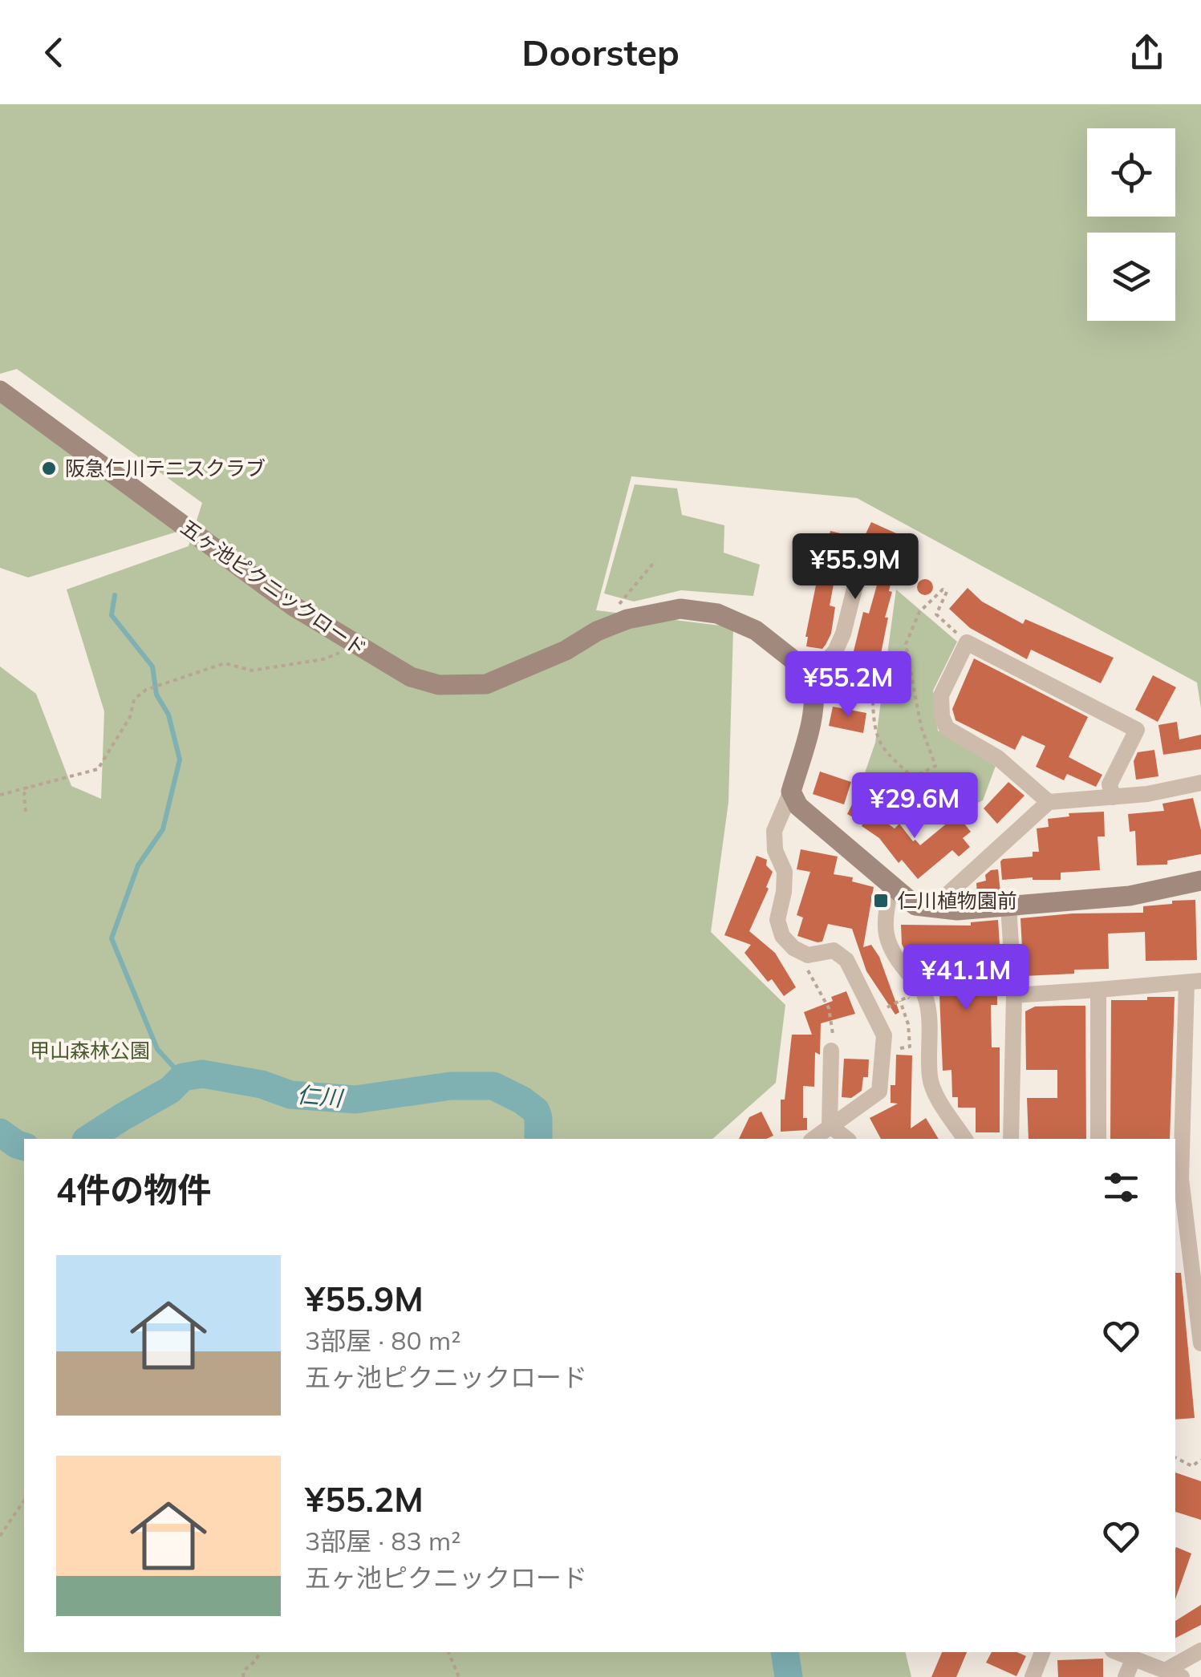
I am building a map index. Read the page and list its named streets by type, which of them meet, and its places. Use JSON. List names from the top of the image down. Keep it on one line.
{"streets":{"street":["五ヶ池ピクニックロード"]},"water":["仁川"],"parks":["甲山森林公園"],"places":{"other":["阪急仁川テニスクラブ"],"transit":["仁川植物園前"]},"page":{"header":"Doorstep","price":["¥55.9M","¥55.2M","¥29.6M","¥41.1M"],"heading":"4件の物件","list":[{"name":"¥55.9M","note":"3部屋 · 80 m² · 五ヶ池ピクニックロード"},{"name":"¥55.2M","note":"3部屋 · 83 m² · 五ヶ池ピクニックロード"}]}}
